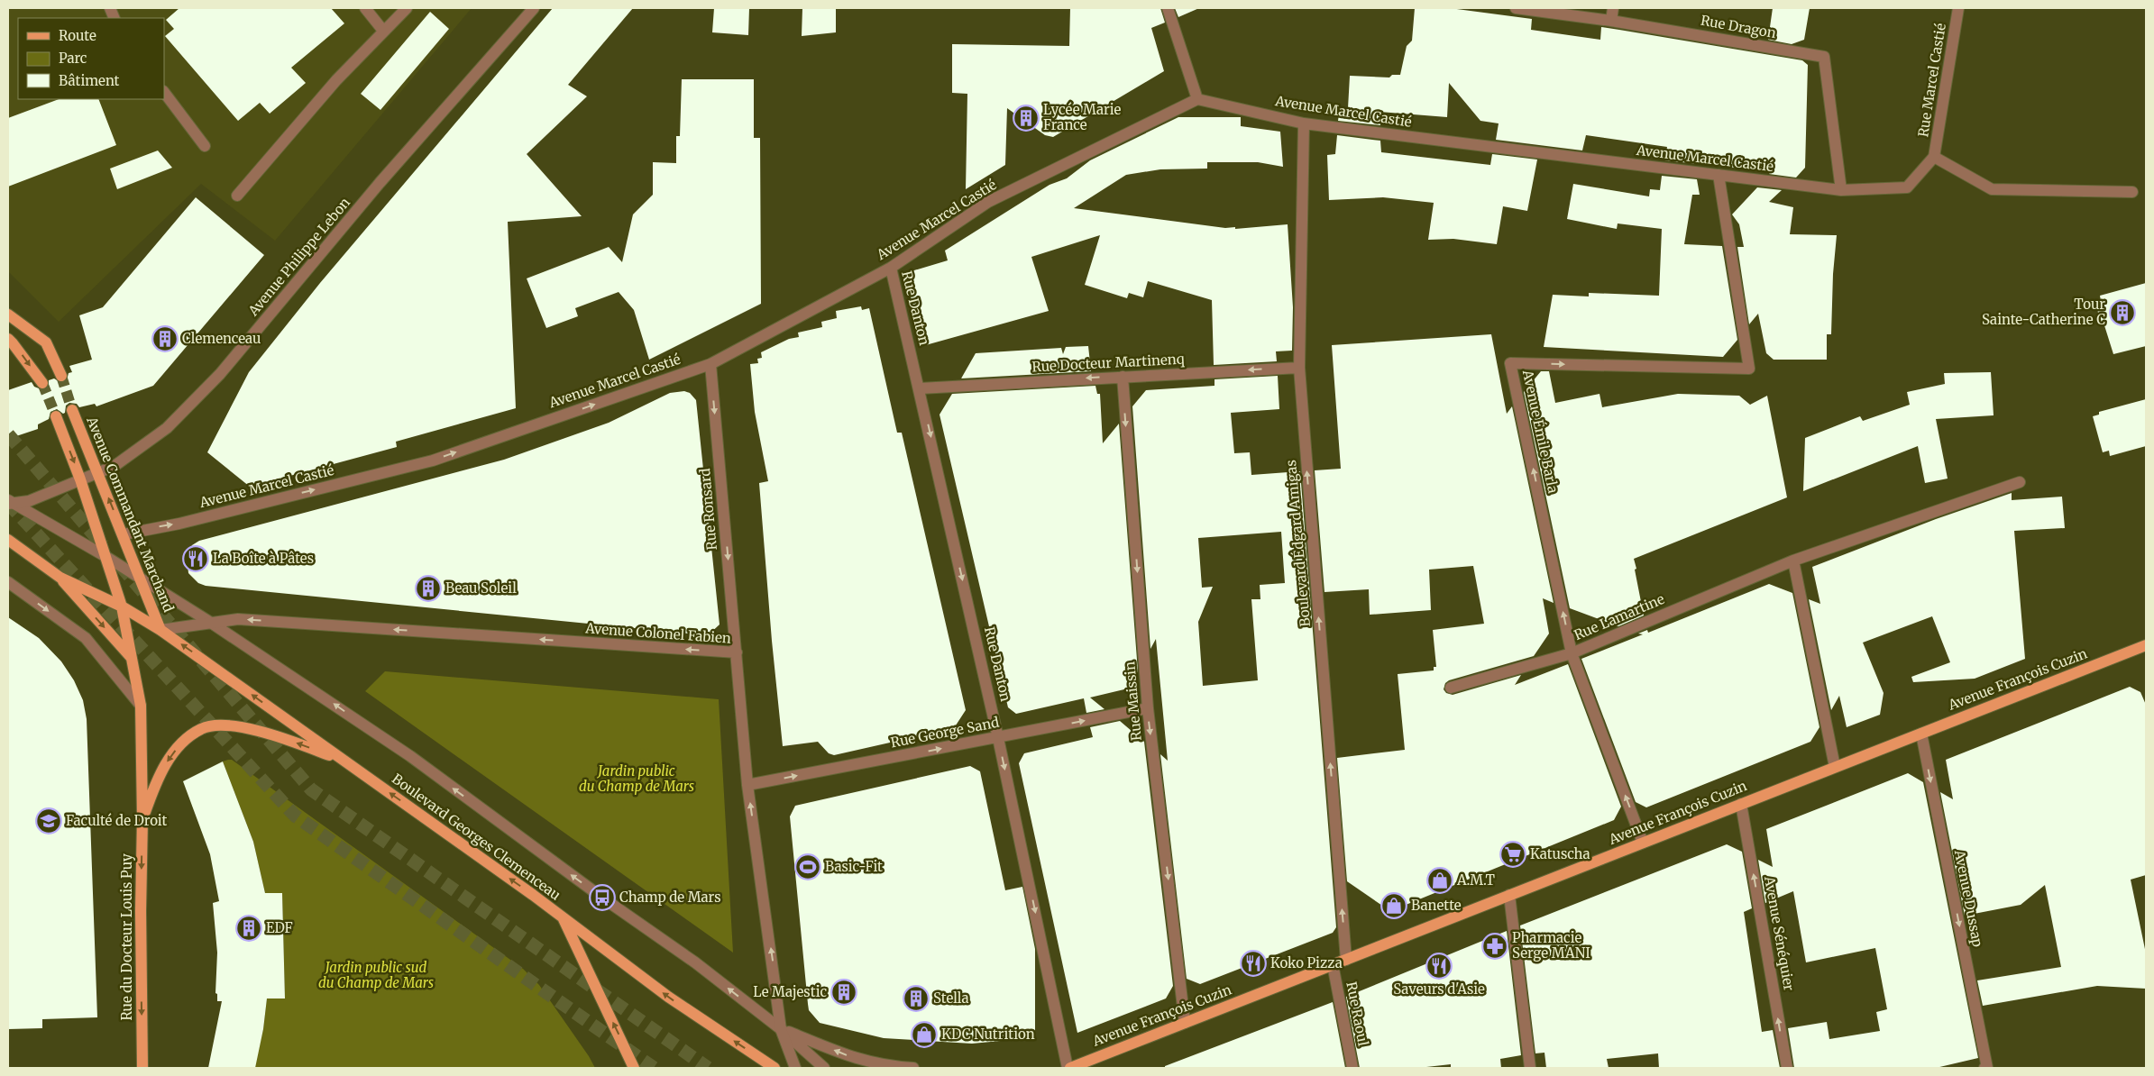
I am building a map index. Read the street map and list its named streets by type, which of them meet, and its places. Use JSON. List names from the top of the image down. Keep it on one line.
{"streets":{"main road":["Avenue Commandant Marchand","Avenue François Cuzin","Boulevard Georges Clemenceau","Rue du Docteur Louis Puy"],"street":["Rue Dragon","Rue Marcel Castié","Avenue Marcel Castié","Avenue Philippe Lebon","Rue Danton","Rue Docteur Martinenq","Avenue Émile Barla","Rue Ronsard","Boulevard Édgard Amigas","Rue Lamartine","Avenue Colonel Fabien","Rue Maissin","Rue George Sand","Avenue Dussap","Avenue Sénéquier","Rue Raoul"]},"crossings":[["Rue Dragon","Avenue Marcel Castié"],["Rue Marcel Castié","Avenue Marcel Castié"],["Avenue Marcel Castié","Rue Danton"],["Avenue Marcel Castié","Avenue Émile Barla"],["Avenue Marcel Castié","Rue Ronsard"],["Avenue Marcel Castié","Avenue Commandant Marchand"],["Avenue Marcel Castié","Boulevard Édgard Amigas"],["Avenue Philippe Lebon","Avenue Commandant Marchand"],["Avenue Philippe Lebon","Rue du Docteur Louis Puy"],["Rue Danton","Rue Docteur Martinenq"],["Rue Danton","Avenue François Cuzin"],["Rue Danton","Rue George Sand"],["Rue Docteur Martinenq","Boulevard Édgard Amigas"],["Rue Docteur Martinenq","Rue Maissin"],["Avenue Émile Barla","Rue Lamartine"],["Avenue Émile Barla","Avenue François Cuzin"],["Rue Ronsard","Avenue Colonel Fabien"],["Avenue Commandant Marchand","Avenue Colonel Fabien"],["Avenue Commandant Marchand","Boulevard Georges Clemenceau"],["Boulevard Édgard Amigas","Avenue François Cuzin"],["Avenue Colonel Fabien","Rue George Sand"],["Avenue Colonel Fabien","Boulevard Georges Clemenceau"],["Avenue François Cuzin","Rue Maissin"],["Avenue François Cuzin","Avenue Dussap"],["Avenue François Cuzin","Avenue Sénéquier"],["Avenue François Cuzin","Rue Raoul"],["Rue Maissin","Rue George Sand"],["Boulevard Georges Clemenceau","Rue du Docteur Louis Puy"]],"one_way":["Rue Danton","Rue Docteur Martinenq","Rue Ronsard","Boulevard Édgard Amigas","Rue Maissin","Rue George Sand","Boulevard Georges Clemenceau","Avenue Dussap","Avenue Sénéquier"],"parks":["Jardin public du Champ de Mars","Jardin public sud du Champ de Mars"],"places":{"building":["Lycée Marie France","Tour Sainte-Catherine C","Clemenceau","Beau Soleil","EDF","Le Majestic","Stella"],"restaurant":["La Boîte à Pâtes","Koko Pizza","Saveurs d'Asie"],"school or university":["Faculté de Droit"],"supermarket":["Katuscha"],"sports":["Basic-Fit"],"shop":["A.M.T","Banette","KDC Nutrition"],"bus stop":["Champ de Mars"],"pharmacy":["Pharmacie Serge MANI"]},"legend":["Route","Parc","Bâtiment"]}
